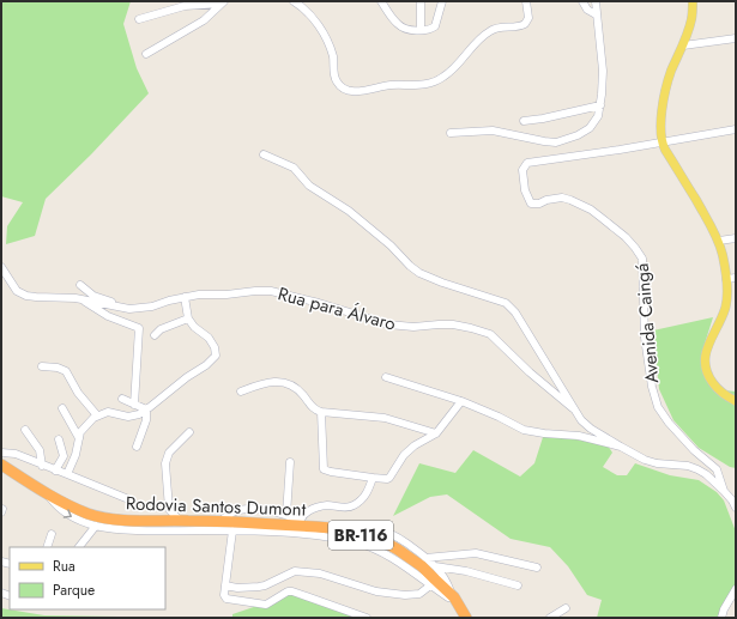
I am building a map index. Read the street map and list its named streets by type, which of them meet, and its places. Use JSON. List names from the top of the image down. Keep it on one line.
{"streets":{"highway":["Rodovia Santos Dumont","BR-116"],"street":["Rua para Álvaro","Avenida Caingá"]},"legend":["Rua","Parque"]}
